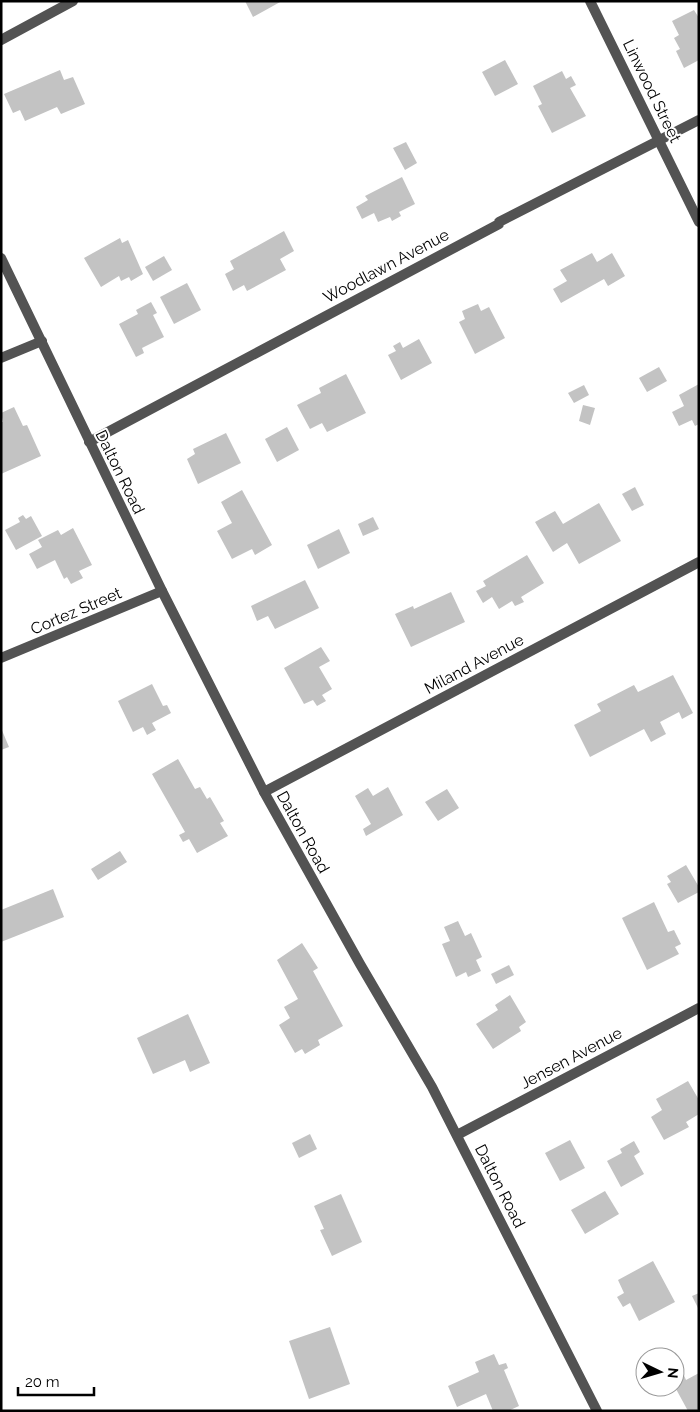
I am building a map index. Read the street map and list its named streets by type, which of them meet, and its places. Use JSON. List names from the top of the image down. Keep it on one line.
{"streets":{"street":["Linwood Street","Woodlawn Avenue","Dalton Road","Cortez Street","Miland Avenue","Jensen Avenue"]},"crossings":[["Linwood Street","Woodlawn Avenue"],["Woodlawn Avenue","Dalton Road"],["Dalton Road","Cortez Street"],["Dalton Road","Miland Avenue"],["Dalton Road","Jensen Avenue"]],"scale_bar":"20 m","north":"right"}
